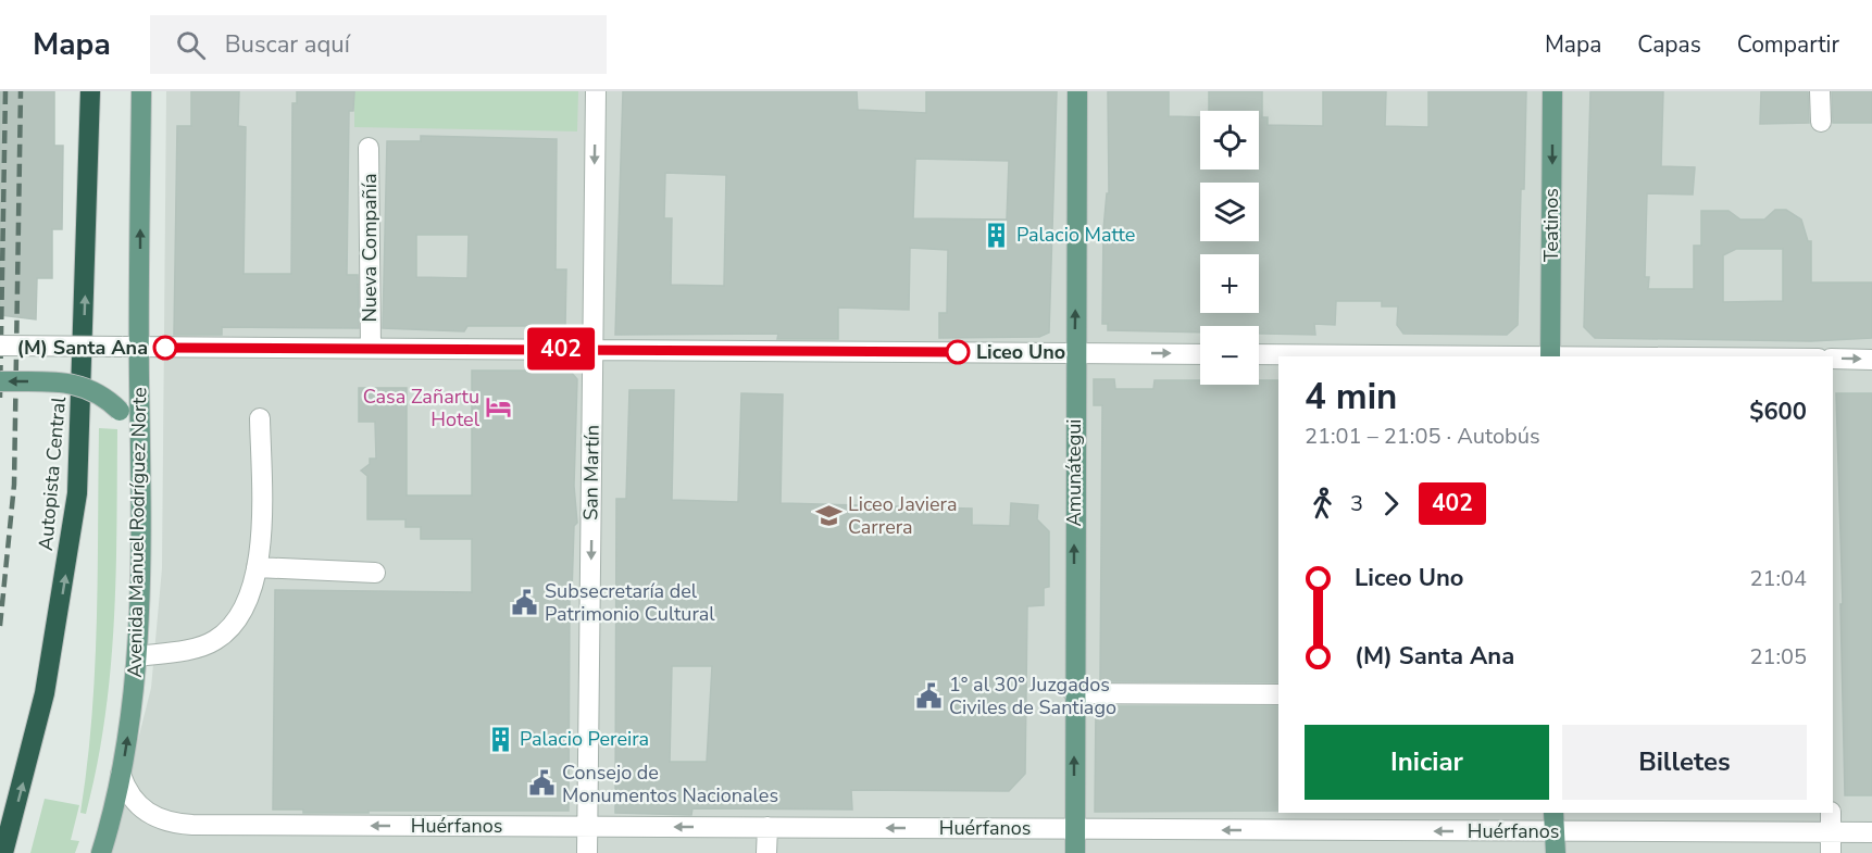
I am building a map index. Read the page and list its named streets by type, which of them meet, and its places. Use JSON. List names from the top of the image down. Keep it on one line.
{"streets":{"highway":["Autopista Central"],"main road":["Teatinos","Amunátegui","Avenida Manuel Rodríguez Norte"],"street":["Nueva Compañía","San Martín","Huérfanos"]},"crossings":[["San Martín","Huérfanos"],["Amunátegui","Huérfanos"],["Avenida Manuel Rodríguez Norte","Huérfanos"]],"one_way":["Teatinos","San Martín","Amunátegui","Autopista Central","Avenida Manuel Rodríguez Norte","Huérfanos"],"places":{"building":["Palacio Matte","Palacio Pereira"],"other":["(M) Santa Ana","Liceo Uno"],"hotel":["Casa Zañartu Hotel"],"school or university":["Liceo Javiera Carrera"],"public building":["Subsecretaría del Patrimonio Cultural","1° al 30° Juzgados Civiles de Santiago","Consejo de Monumentos Nacionales"]},"lines":["bus line 402"],"page":{"header":"Mapa","search":"Buscar aquí","nav":["Mapa","Capas","Compartir"],"on_map":"402","map_buttons":["+","−"],"heading":["4 min","21:01 – 21:05 · Autobús","$600"],"legs":["3","402"],"list":[{"name":"Liceo Uno","value":"21:04"},{"name":"(M) Santa Ana","value":"21:05"}],"buttons":["Iniciar","Billetes"]}}
